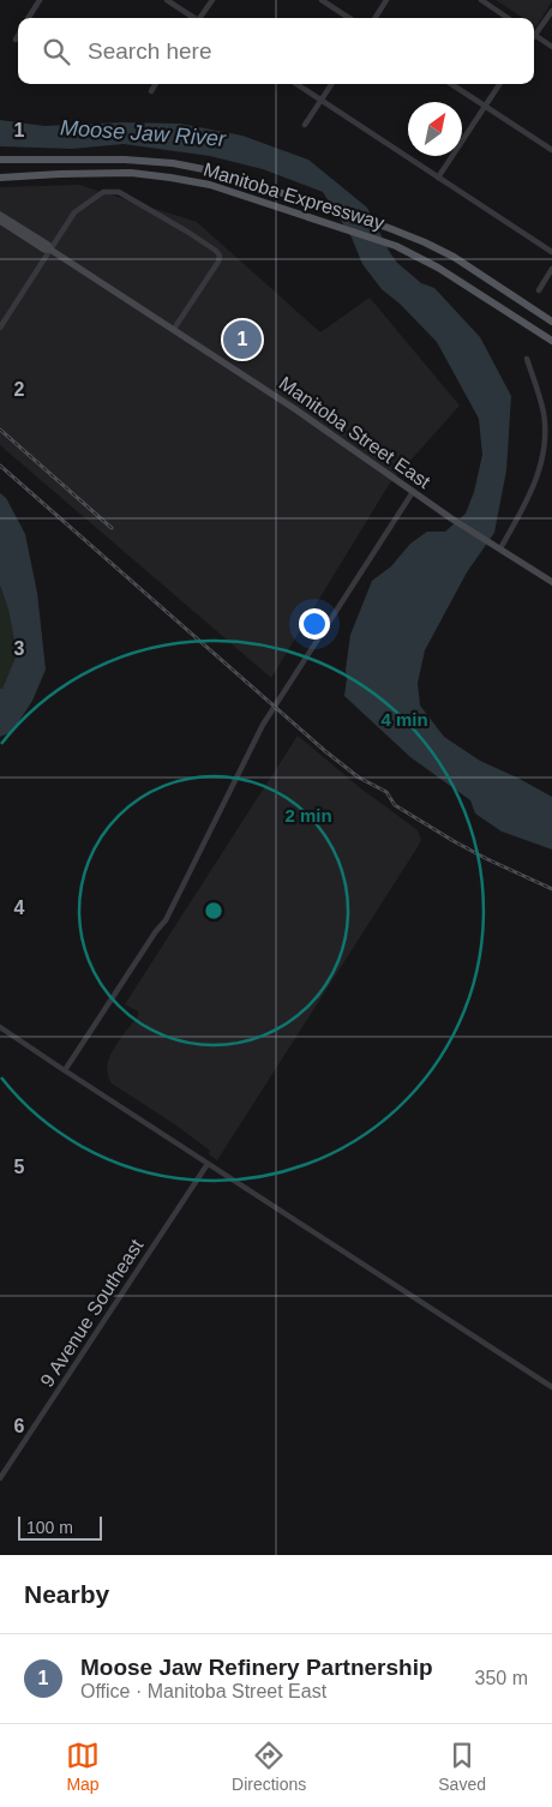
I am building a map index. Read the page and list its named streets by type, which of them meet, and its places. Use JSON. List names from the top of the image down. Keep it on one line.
{"streets":{"main road":["Manitoba Expressway"],"street":["Manitoba Street East","9 Avenue Southeast"]},"water":["Moose Jaw River"],"scale_bar":"100 m","north":"top right","page":{"search":"Search here","pins":"1","scale":"100 m","heading":"Nearby","list":[{"mark":"1","name":"Moose Jaw Refinery Partnership","note":"Office · Manitoba Street East","value":"350 m"}],"nav":["Map","Directions","Saved"]},"grid":{"rows":["1","2","3","4","5","6"]},"rings":["4 min","2 min"]}
